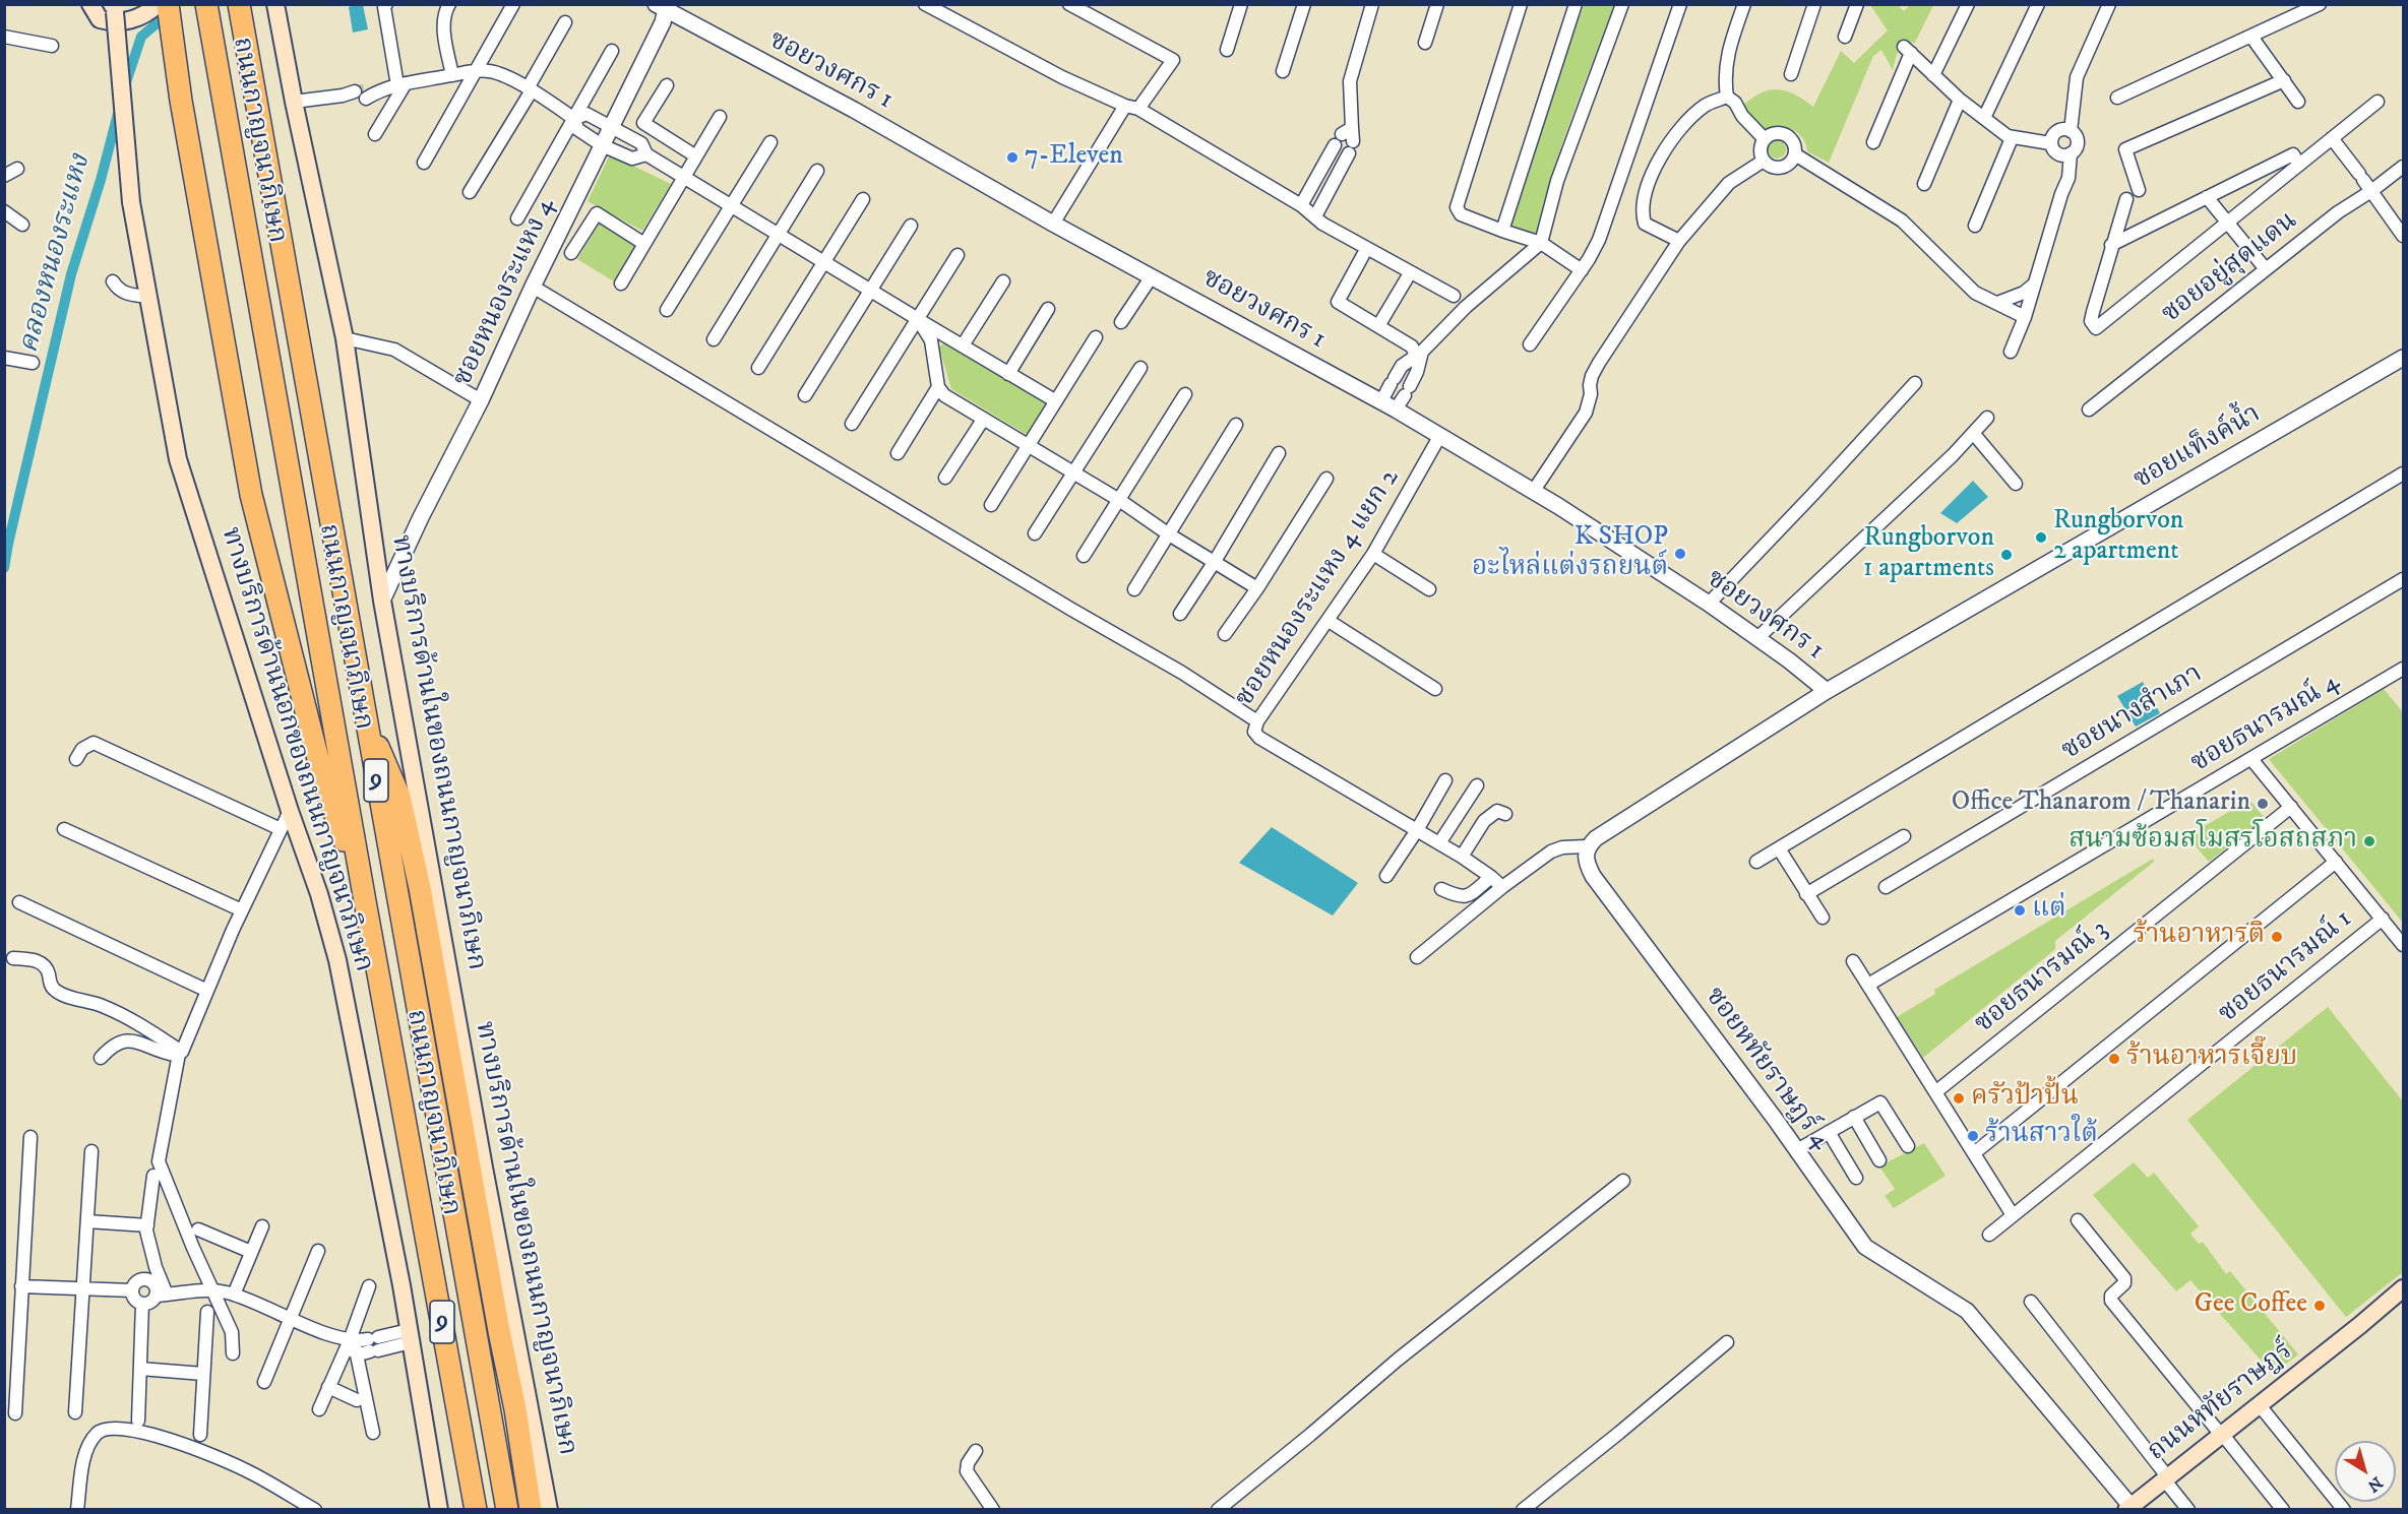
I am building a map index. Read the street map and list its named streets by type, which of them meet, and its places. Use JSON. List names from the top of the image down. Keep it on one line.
{"streets":{"highway":["ถนนกาญจนาภิเษก","9"],"main road":["ทางบริการด้านนอกของถนนกาญจนาภิเษก","ทางบริการด้านในของถนนกาญจนาภิเษก","ถนนหทัยราษฎร์"],"street":["ซอยวงศกร 1","ซอยอยู่สุดแดน","ซอยหนองระแหง 4","ซอยแท็งค์น้ำ","ซอยหนองระแหง 4 แยก 2","ซอยนางสำเภา","ซอยธนารมณ์ 4","ซอยธนารมณ์ 1","ซอยธนารมณ์ 3","ซอยหทัยราษฎร์ 4"]},"crossings":[["ซอยวงศกร 1","ซอยหนองระแหง 4"],["ซอยวงศกร 1","ซอยแท็งค์น้ำ"],["ซอยวงศกร 1","ซอยหนองระแหง 4 แยก 2"],["ซอยหนองระแหง 4","ทางบริการด้านในของถนนกาญจนาภิเษก"],["ซอยหทัยราษฎร์ 4","ถนนหทัยราษฎร์"]],"water":["คลองหนองระแหง"],"places":["7-Eleven","Rungborvon 2 apartment","K SHOP อะไหล่แต่งรถยนต์","Rungborvon 1 apartments","Office Thanarom / Thanarin","สนามซ้อมสโมสรโอสถสภา","แต่","ร้านอาหารติ","ร้านอาหารเจี๊ยบ","ครัวป้าปั้น","ร้านสาวใต้","Gee Coffee"],"north":"bottom right"}
